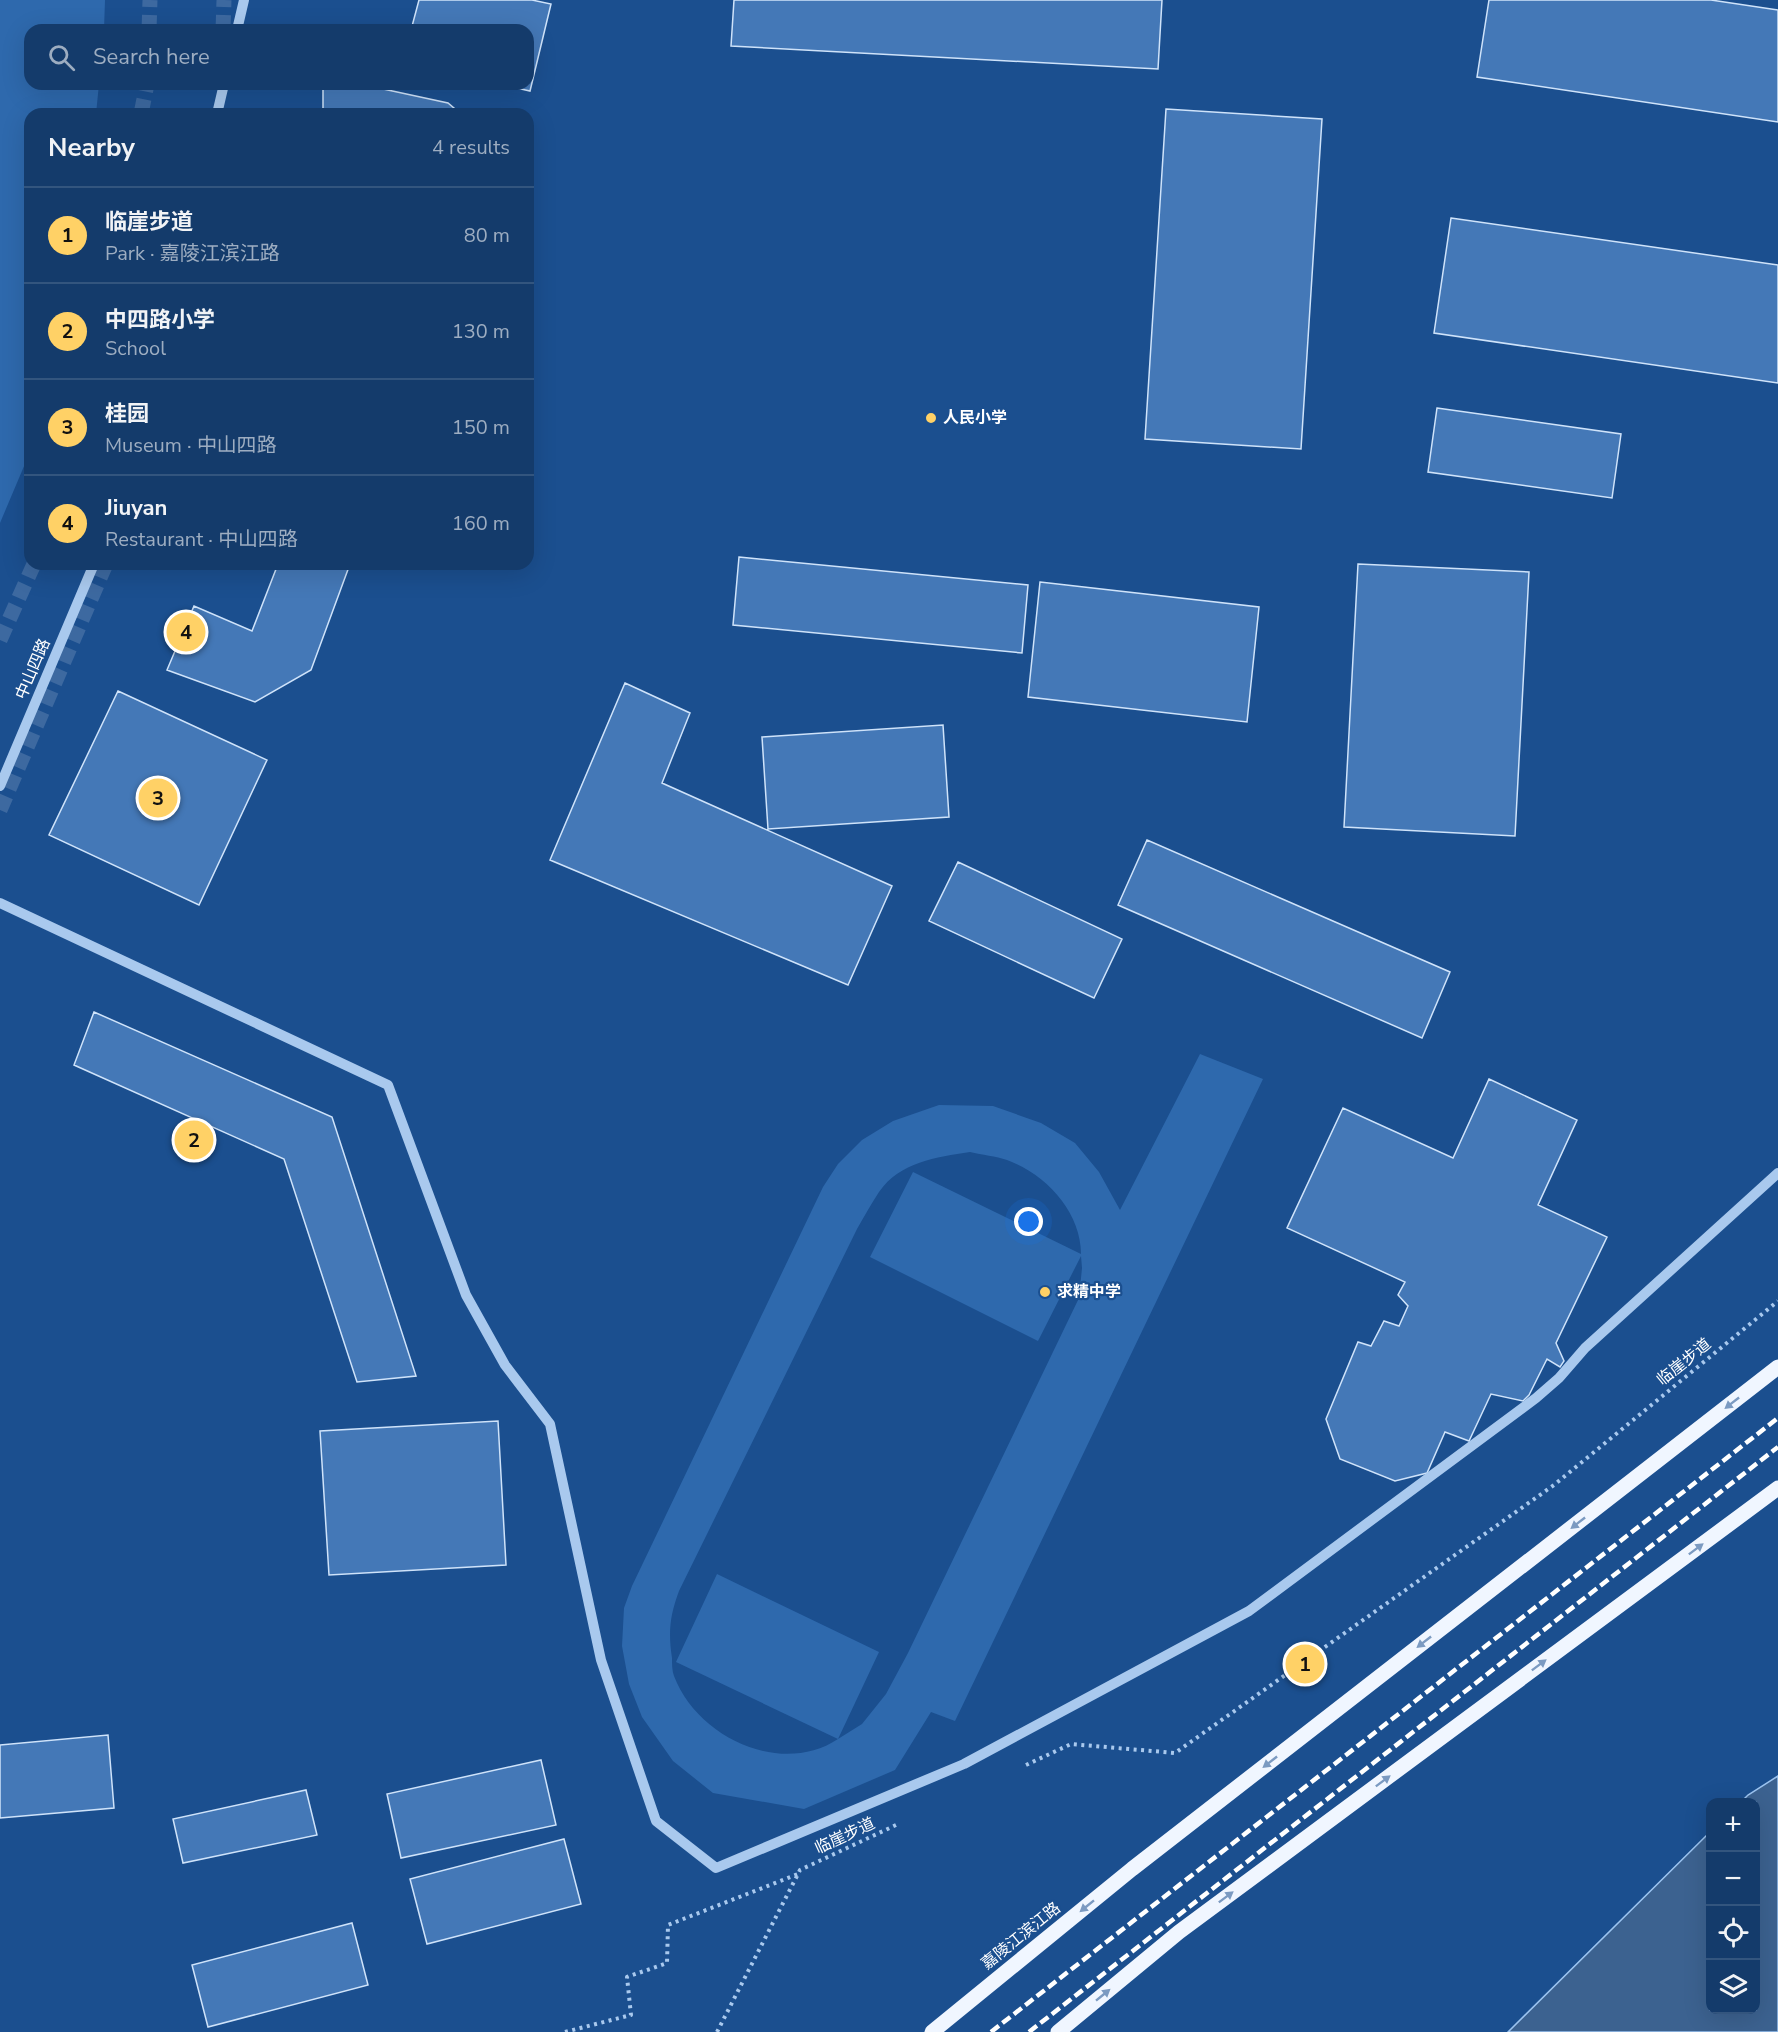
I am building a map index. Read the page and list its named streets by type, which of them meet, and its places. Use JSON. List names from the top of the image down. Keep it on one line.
{"streets":{"main road":["嘉陵江滨江路"],"street":["中山四路"],"path":["临崖步道"]},"places":["人民小学","求精中学"],"page":{"search":"Search here","heading":["Nearby","4 results"],"list":[{"mark":"1","name":"临崖步道","note":"Park · 嘉陵江滨江路","value":"80 m"},{"mark":"2","name":"中四路小学","note":"School","value":"130 m"},{"mark":"3","name":"桂园","note":"Museum · 中山四路","value":"150 m"},{"mark":"4","name":"Jiuyan","note":"Restaurant · 中山四路","value":"160 m"}],"pins":["4","3","2","1"],"map_buttons":["+","−"]}}
